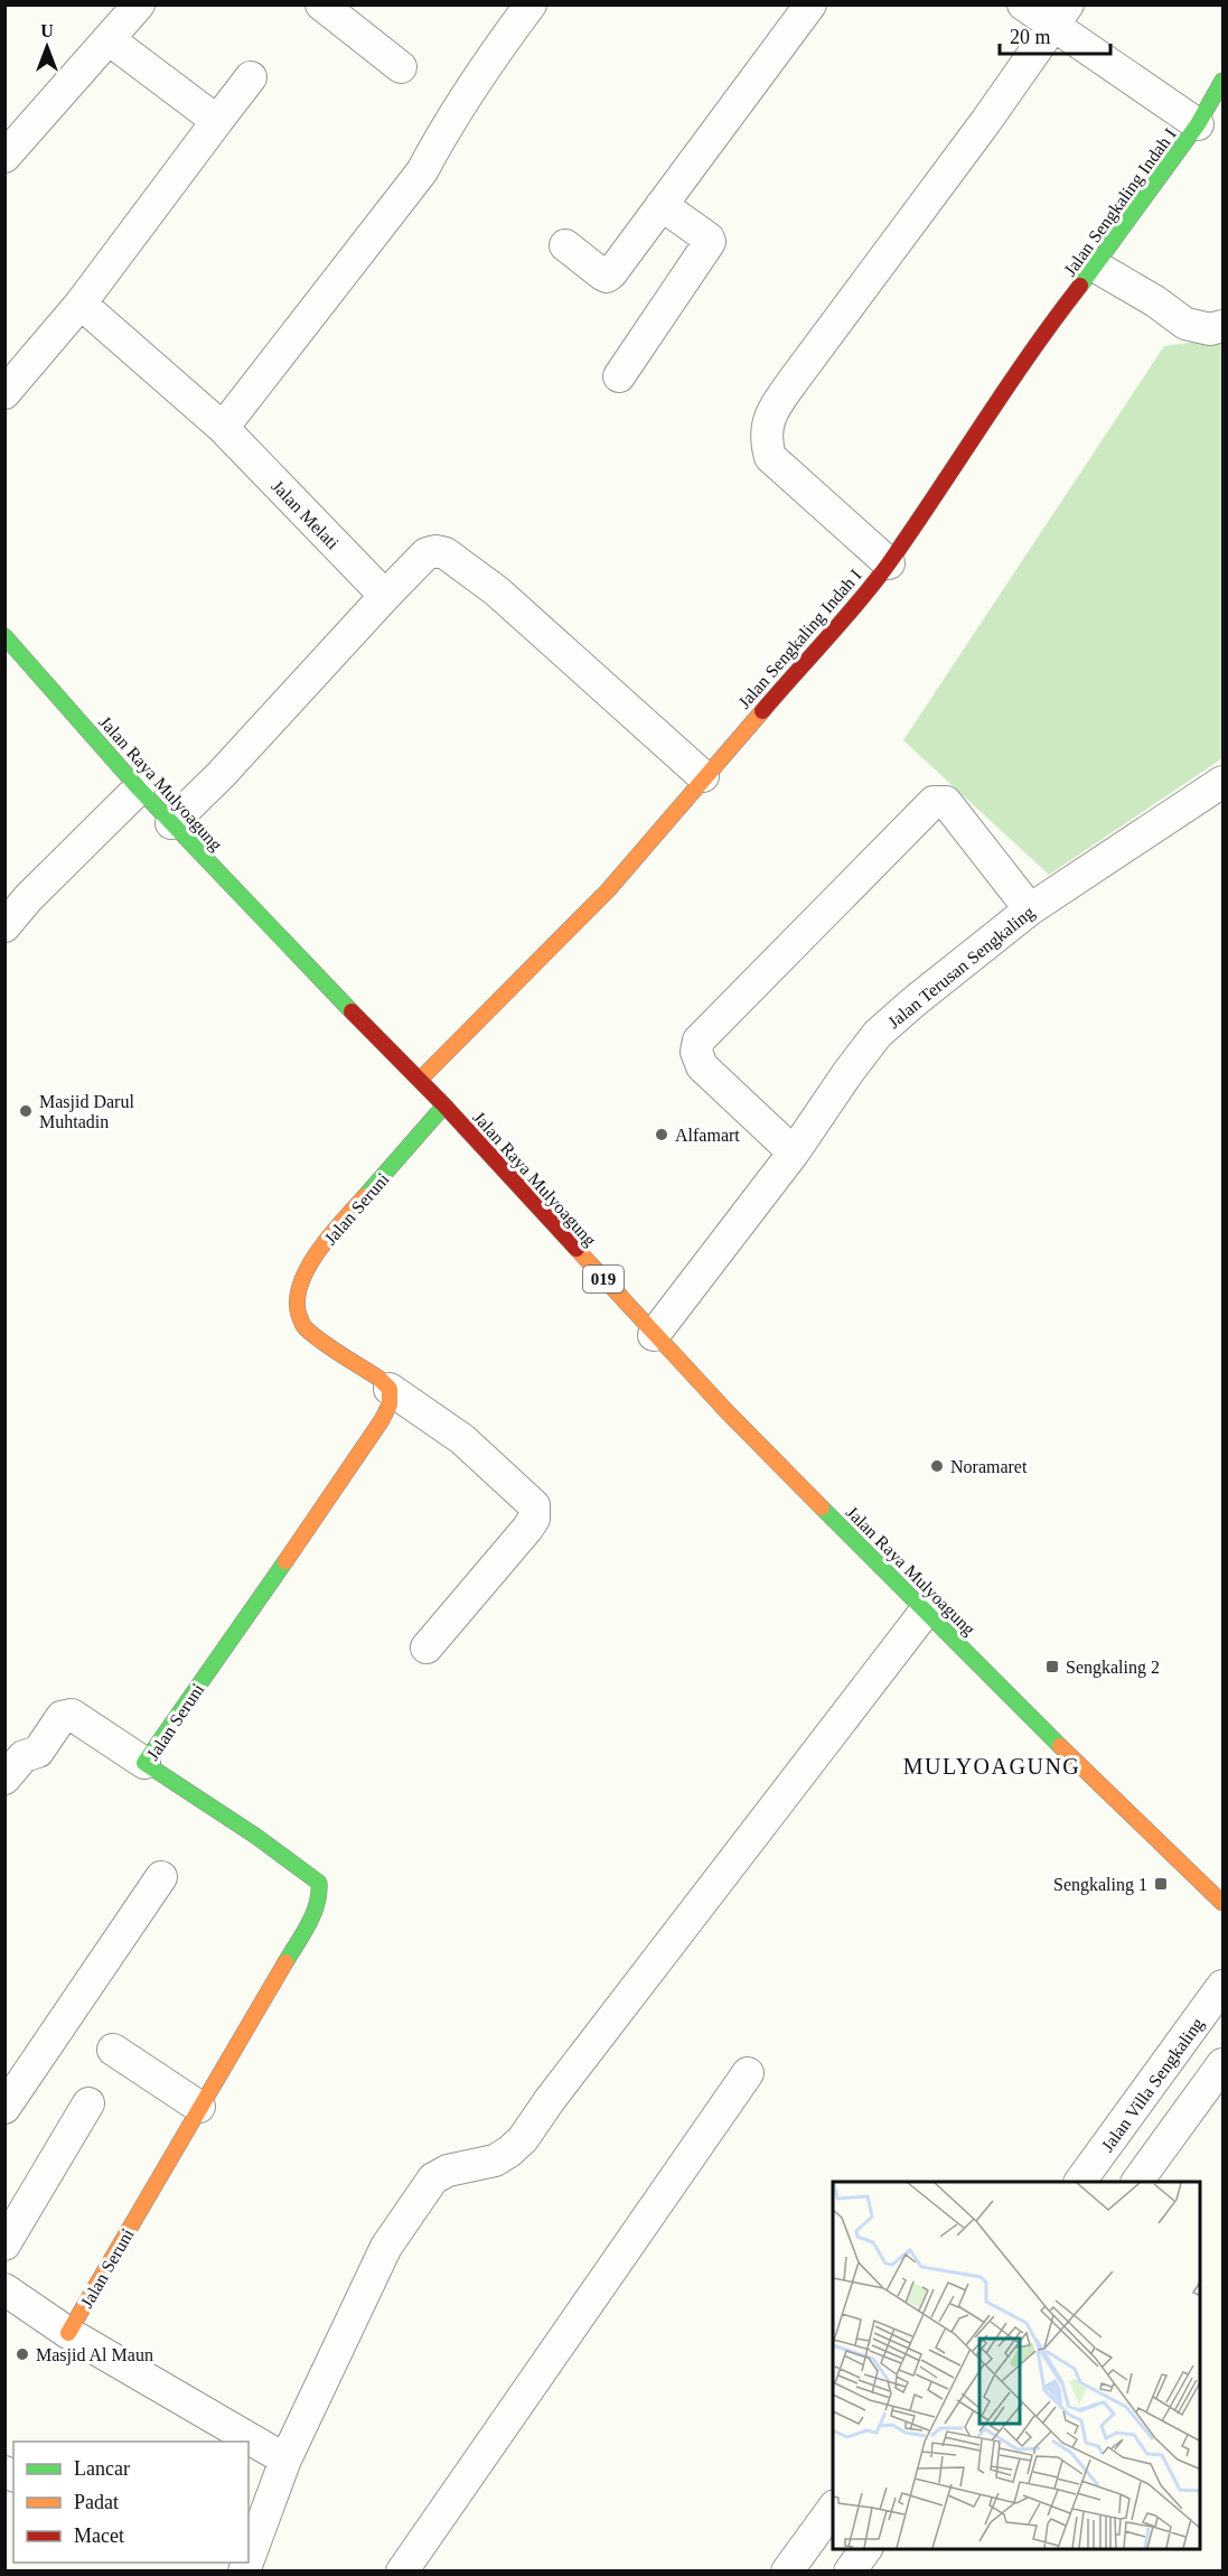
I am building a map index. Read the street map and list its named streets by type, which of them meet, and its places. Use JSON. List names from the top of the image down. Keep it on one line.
{"streets":{"street":["Jalan Sengkaling Indah I","Jalan Melati","Jalan Raya Mulyoagung","Jalan Terusan Sengkaling","Jalan Seruni","019","Jalan Villa Sengkaling"]},"crossings":[["Jalan Sengkaling Indah I","Jalan Raya Mulyoagung"],["Jalan Raya Mulyoagung","Jalan Terusan Sengkaling"],["Jalan Raya Mulyoagung","Jalan Seruni"]],"districts":["MULYOAGUNG"],"places":{"other":["Masjid Darul Muhtadin","Alfamart","Noramaret","Masjid Al Maun"],"transit":["Sengkaling 2","Sengkaling 1"]},"legend":["Lancar","Padat","Macet"],"scale_bar":"20 m","north":"top"}
